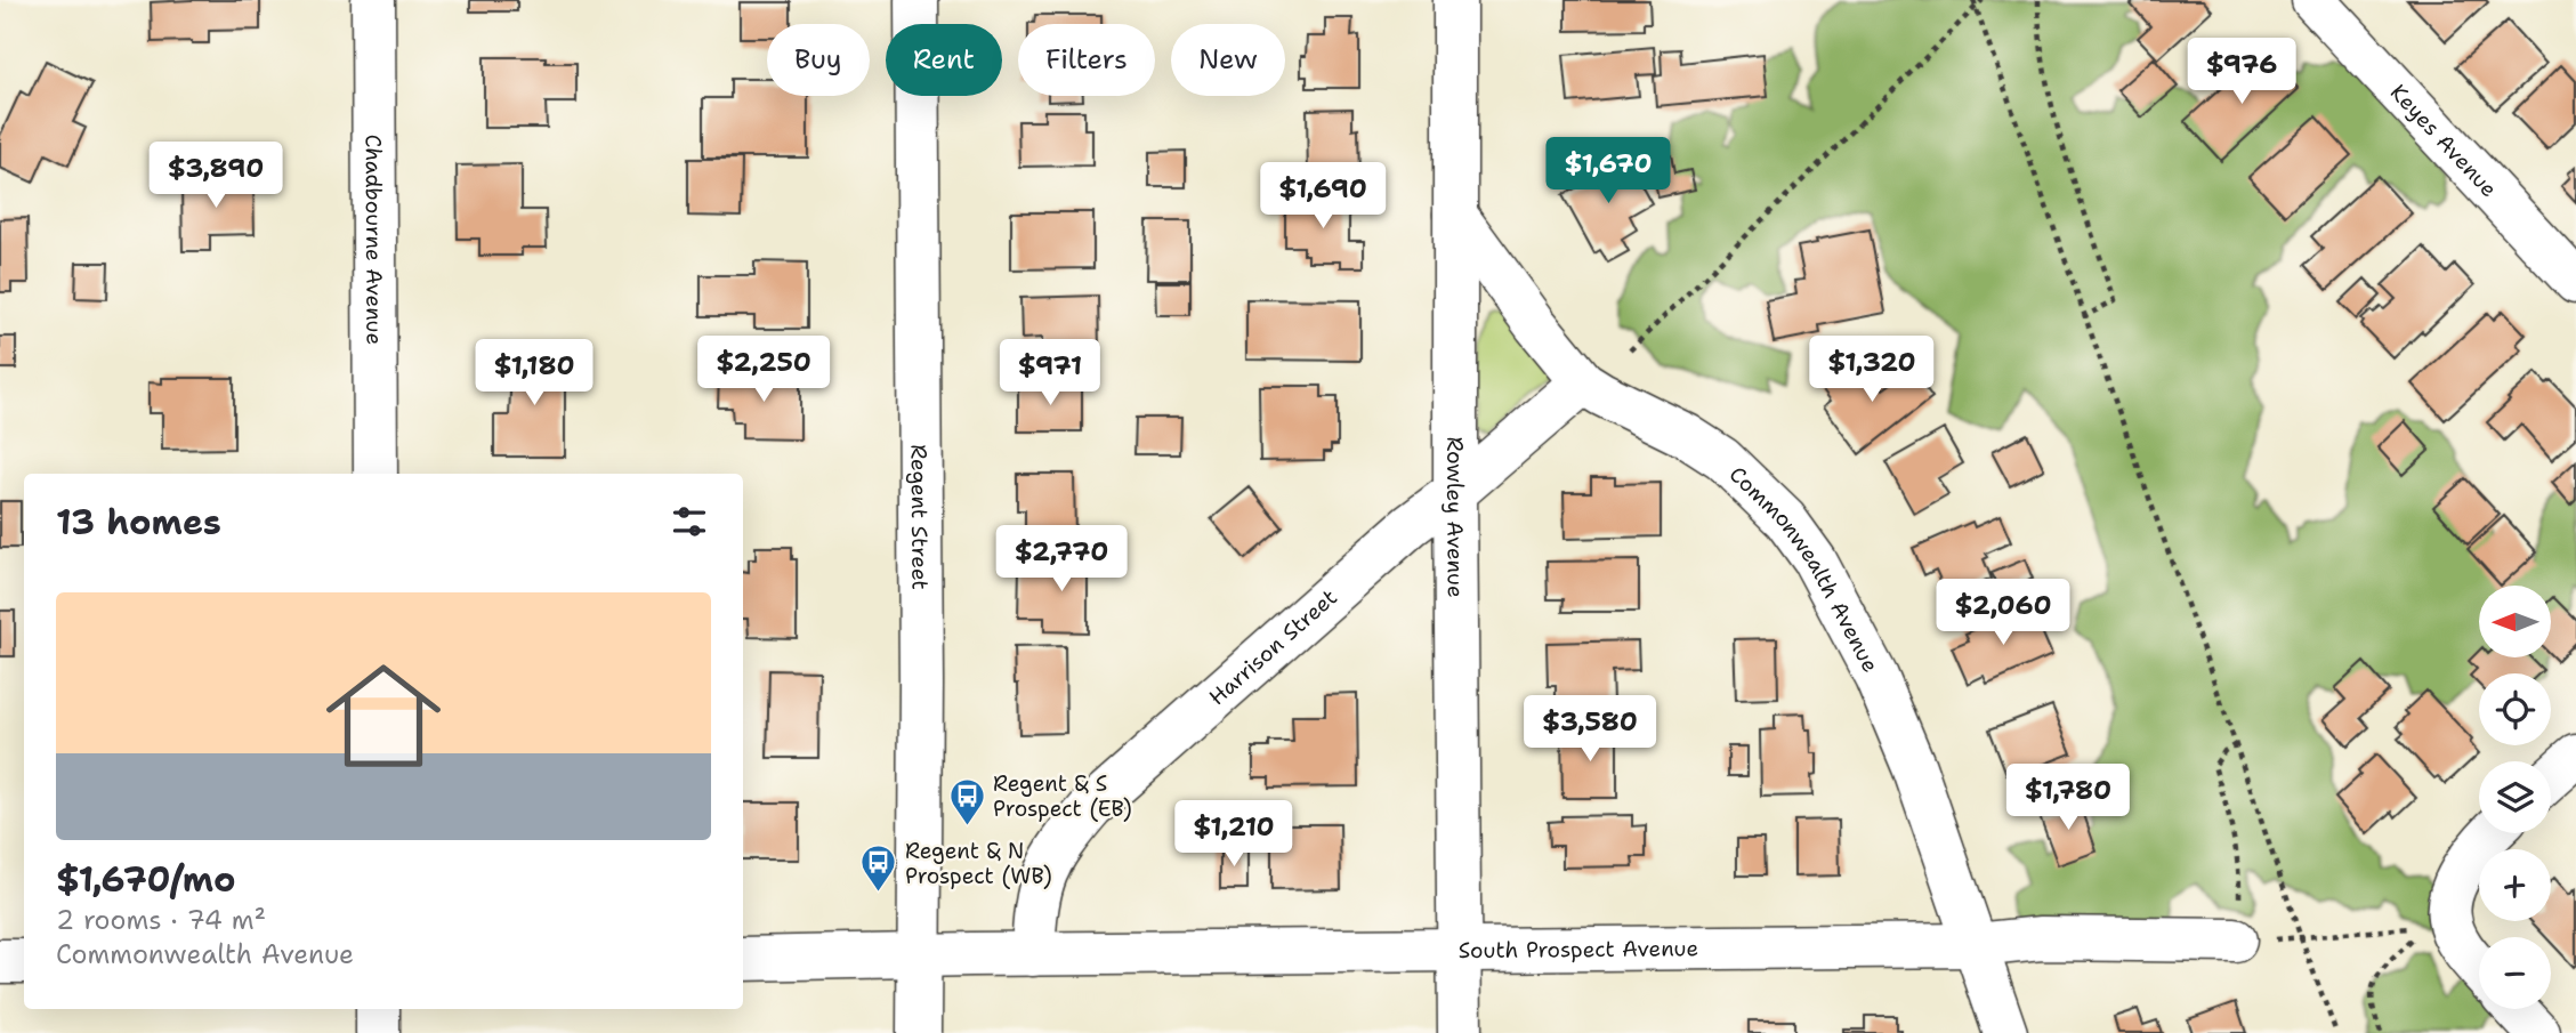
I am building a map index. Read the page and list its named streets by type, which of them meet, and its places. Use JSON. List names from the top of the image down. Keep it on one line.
{"streets":{"street":["Keyes Avenue","Chadbourne Avenue","Regent Street","Rowley Avenue","Commonwealth Avenue","Harrison Street","South Prospect Avenue"]},"crossings":[["Regent Street","South Prospect Avenue"],["Rowley Avenue","Commonwealth Avenue"],["Rowley Avenue","Harrison Street"],["Rowley Avenue","South Prospect Avenue"],["Commonwealth Avenue","Harrison Street"],["Commonwealth Avenue","South Prospect Avenue"],["Harrison Street","South Prospect Avenue"]],"places":{"bus stop":["Regent & S Prospect (EB)","Regent & N Prospect (WB)"]},"north":"left","page":{"chip":["Buy","Rent","Filters","New"],"price":["$976","$1,670","$3,890","$1,690","$2,250","$1,320","$1,180","$971","$2,770","$2,060","$3,580","$1,780","$1,210"],"heading":"13 homes","list":[{"name":"$1,670/mo","note":"2 rooms · 74 m² · Commonwealth Avenue"}],"map_buttons":["+","−"]}}
